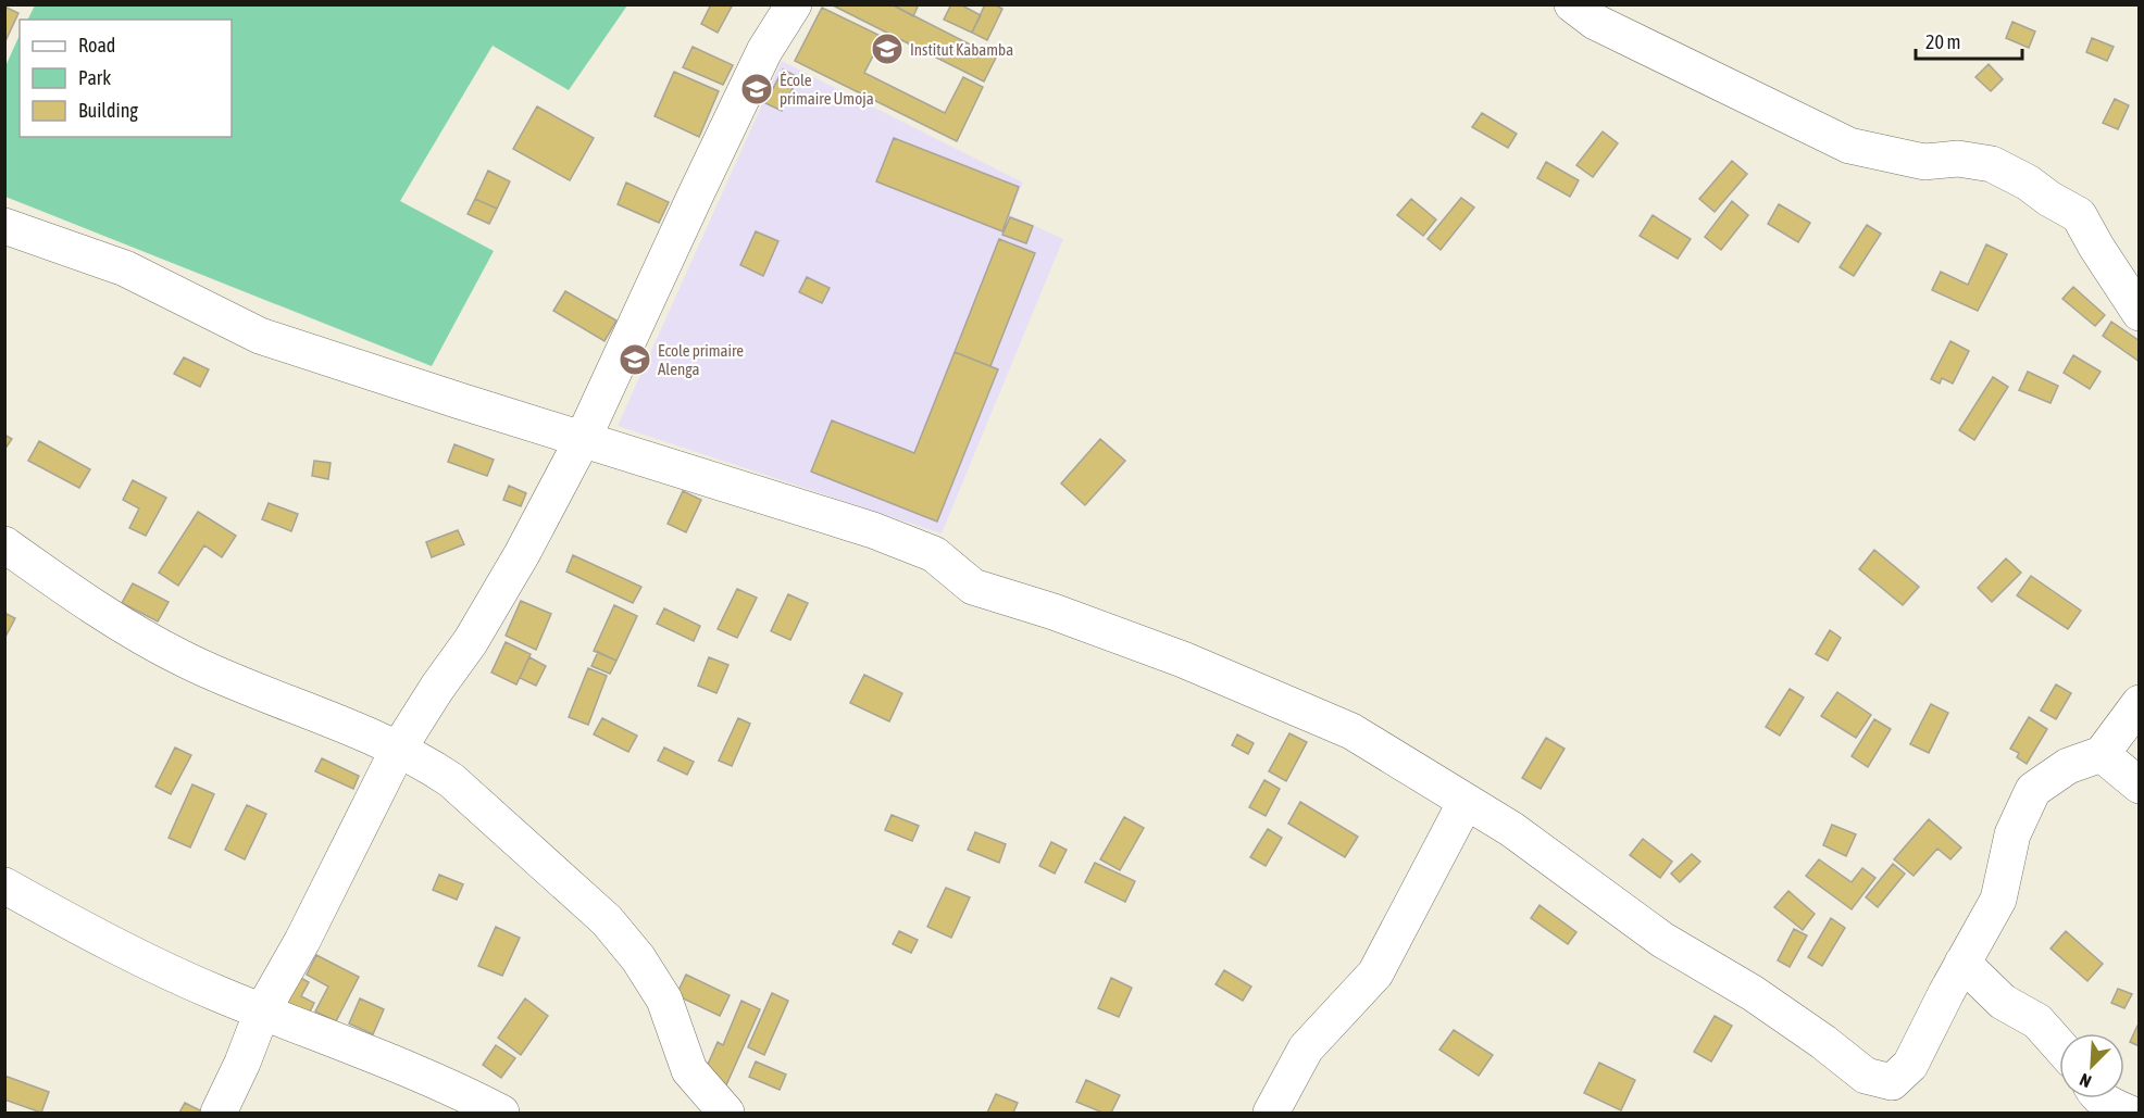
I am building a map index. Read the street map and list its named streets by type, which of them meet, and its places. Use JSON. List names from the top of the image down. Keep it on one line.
{"places":{"school or university":["Institut Kabamba","École primaire Umoja","Ecole primaire Alenga"]},"legend":["Road","Park","Building"],"scale_bar":"20 m","north":"bottom left"}
